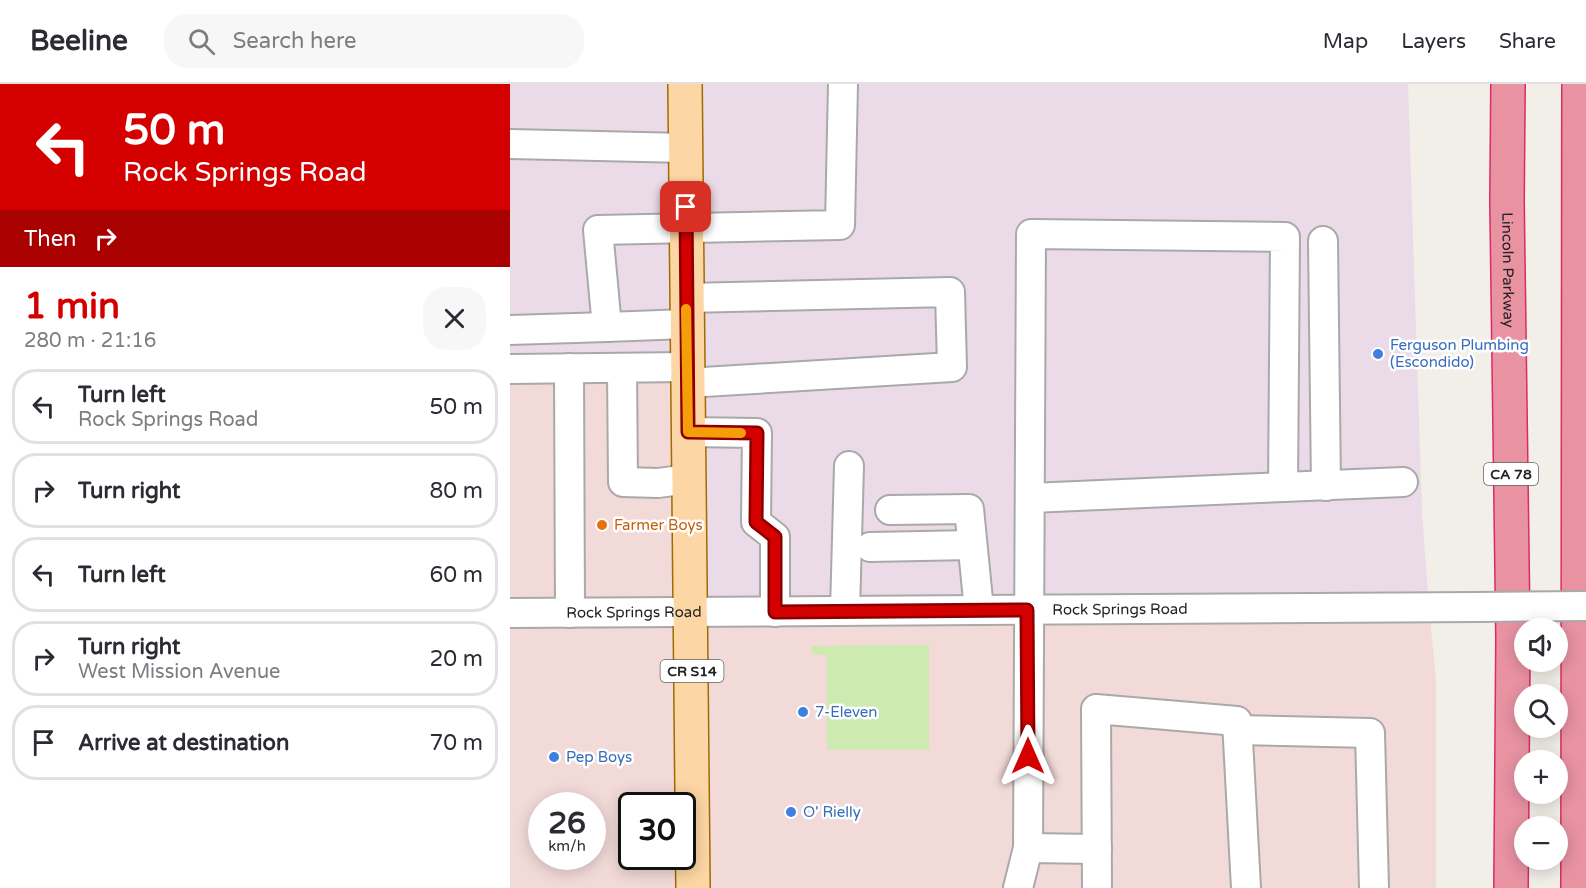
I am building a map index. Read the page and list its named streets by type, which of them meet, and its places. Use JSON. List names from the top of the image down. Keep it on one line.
{"streets":{"highway":["Lincoln Parkway","CA 78"],"main road":["CR S14"],"street":["Rock Springs Road"]},"crossings":[["Rock Springs Road","CR S14"]],"places":["Ferguson Plumbing (Escondido)","Farmer Boys","7-Eleven","Pep Boys","O' Rielly"],"page":{"header":"Beeline","search":"Search here","nav":["Map","Layers","Share"],"turn":["50 m","Rock Springs Road"],"then":"Then","heading":["1 min","280 m · 21:16"],"list":[{"name":"Turn left","note":"Rock Springs Road","value":"50 m"},{"name":"Turn right","value":"80 m"},{"name":"Turn left","value":"60 m"},{"name":"Turn right","note":"West Mission Avenue","value":"20 m"},{"name":"Arrive at destination","value":"70 m"}],"map_buttons":["+","−"],"speed":"26 km/h","limit":"30"}}
